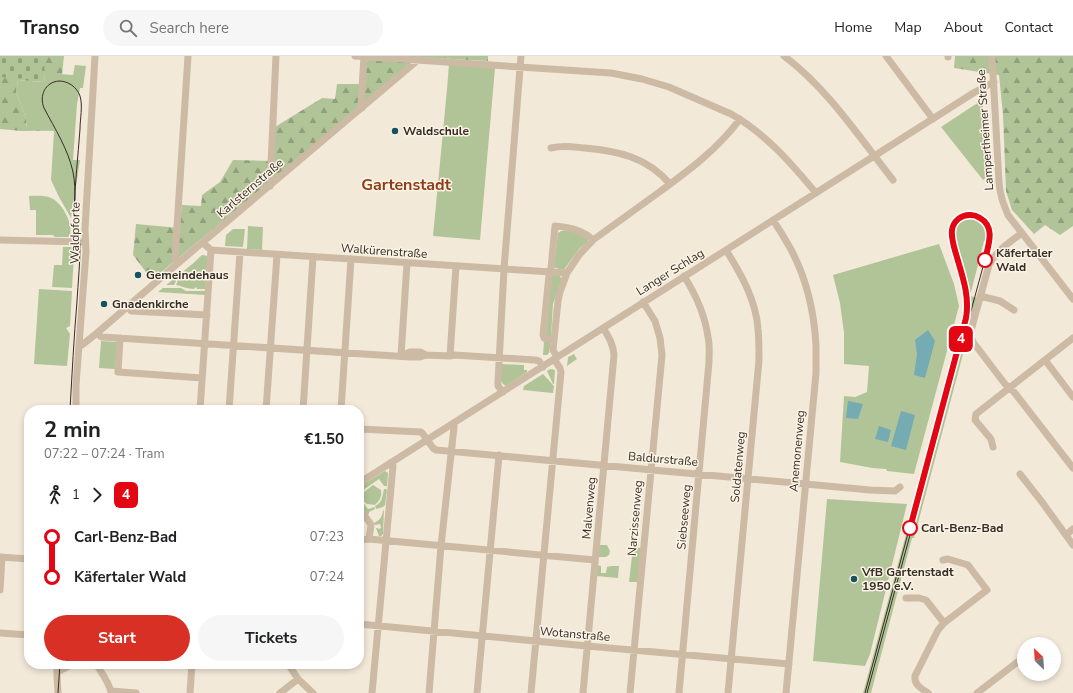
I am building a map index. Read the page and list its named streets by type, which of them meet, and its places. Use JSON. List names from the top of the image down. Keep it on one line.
{"streets":{"street":["Lampertheimer Straße","Karlsternstraße","Waldpforte","Walkürenstraße","Langer Schlag","Anemonenweg","Baldurstraße","Soldatenweg","Malvenweg","Siebseeweg","Narzissenweg","Wotanstraße"]},"crossings":[["Lampertheimer Straße","Langer Schlag"],["Karlsternstraße","Waldpforte"],["Langer Schlag","Anemonenweg"],["Langer Schlag","Baldurstraße"],["Langer Schlag","Soldatenweg"],["Langer Schlag","Malvenweg"],["Langer Schlag","Siebseeweg"],["Langer Schlag","Narzissenweg"],["Anemonenweg","Baldurstraße"],["Anemonenweg","Wotanstraße"],["Baldurstraße","Soldatenweg"],["Baldurstraße","Malvenweg"],["Baldurstraße","Siebseeweg"],["Baldurstraße","Narzissenweg"],["Soldatenweg","Wotanstraße"],["Malvenweg","Wotanstraße"],["Siebseeweg","Wotanstraße"],["Narzissenweg","Wotanstraße"]],"districts":["Gartenstadt"],"places":["Waldschule","Käfertaler Wald","Gemeindehaus","Gnadenkirche","Carl-Benz-Bad","VfB Gartenstadt 1950 e.V."],"lines":["tram line 4"],"north":"top left","page":{"header":"Transo","search":"Search here","nav":["Home","Map","About","Contact"],"on_map":"4","heading":["2 min","07:22 – 07:24 · Tram","€1.50"],"legs":["1","4"],"list":[{"name":"Carl-Benz-Bad","value":"07:23"},{"name":"Käfertaler Wald","value":"07:24"}],"buttons":["Start","Tickets"]}}
